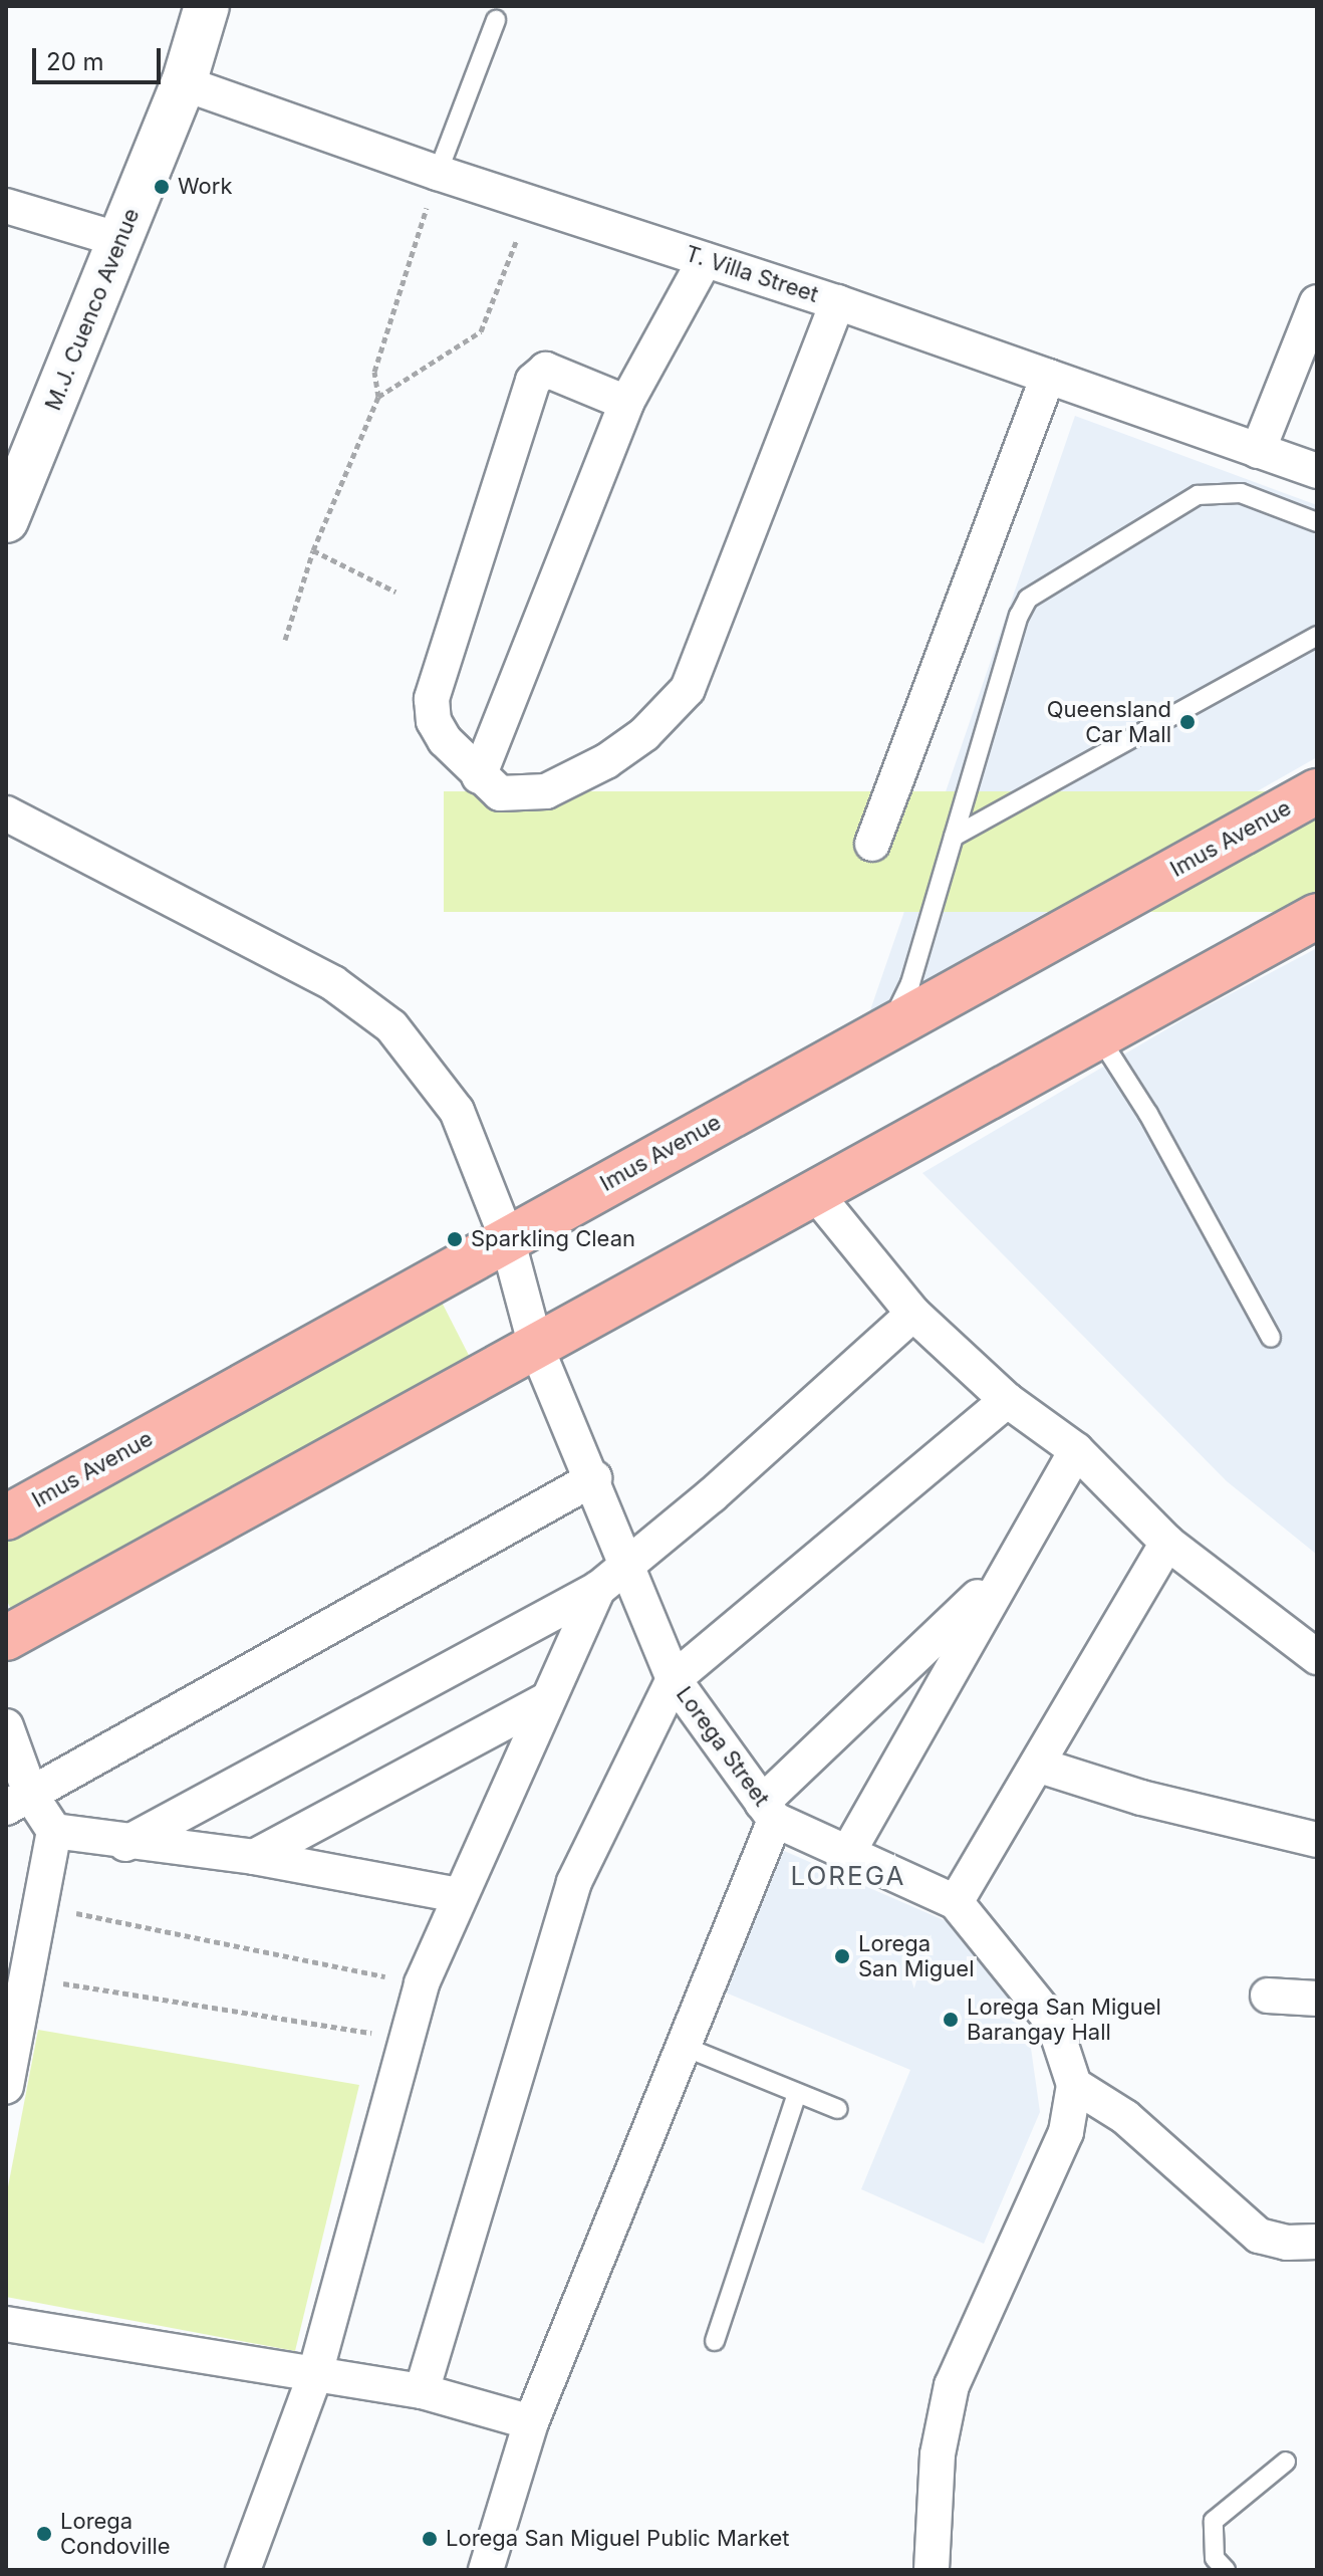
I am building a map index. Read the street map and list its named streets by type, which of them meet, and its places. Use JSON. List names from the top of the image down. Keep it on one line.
{"streets":{"main road":["M.J. Cuenco Avenue","Imus Avenue"],"street":["T. Villa Street","Lorega Street"]},"crossings":[["T. Villa Street","M.J. Cuenco Avenue"],["Imus Avenue","Lorega Street"]],"districts":["LOREGA"],"places":["Work","Queensland Car Mall","Sparkling Clean","Lorega San Miguel","Lorega San Miguel Barangay Hall","Lorega Condoville","Lorega San Miguel Public Market"],"scale_bar":"20 m"}
